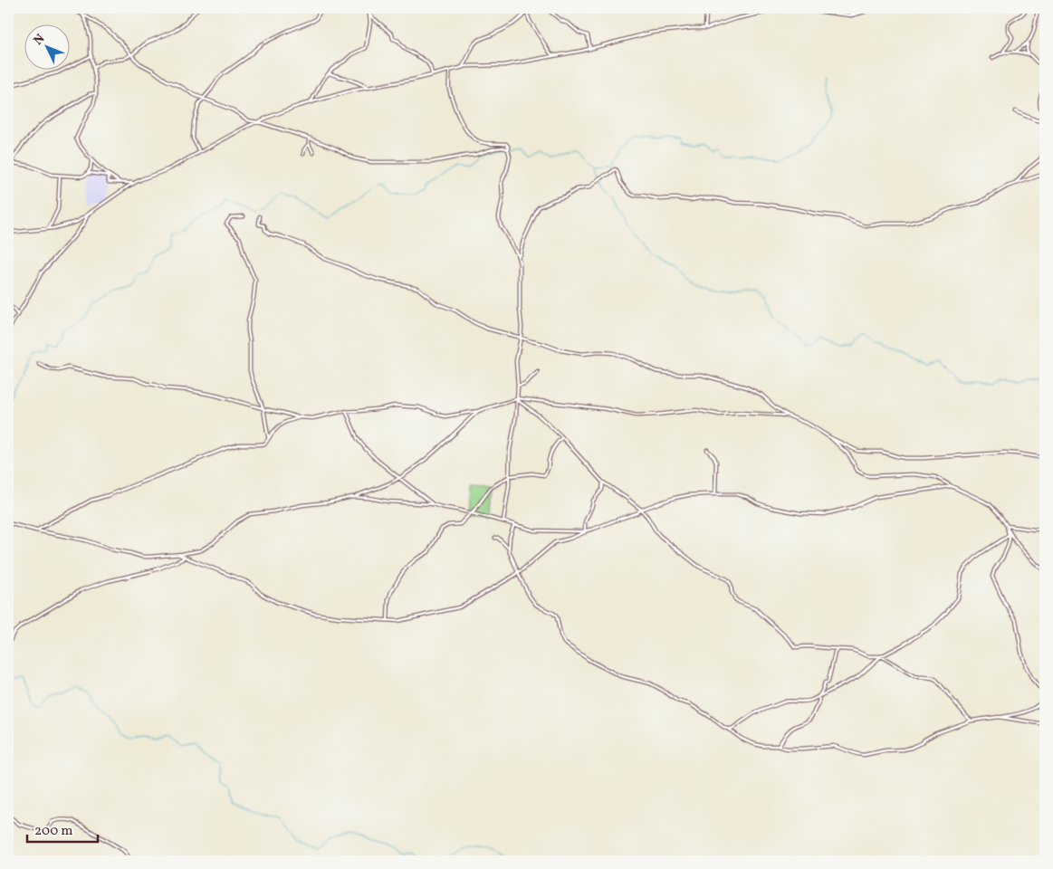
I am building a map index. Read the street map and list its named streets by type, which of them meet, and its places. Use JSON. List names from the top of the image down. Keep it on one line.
{"scale_bar":"200 m","north":"top left"}
